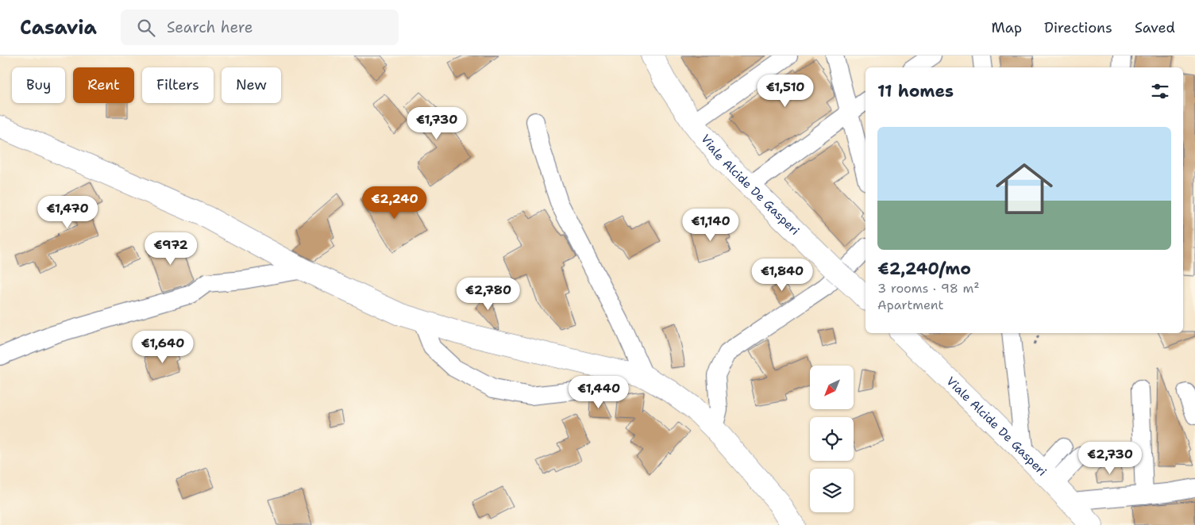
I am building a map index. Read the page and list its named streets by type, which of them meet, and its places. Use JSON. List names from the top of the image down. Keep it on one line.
{"streets":{"main road":["Viale Alcide De Gasperi"]},"north":"bottom left","page":{"header":"Casavia","search":"Search here","nav":["Map","Directions","Saved"],"chip":["Buy","Rent","Filters","New"],"heading":"11 homes","price":["€1,510","€1,730","€2,240","€1,470","€1,140","€972","€1,840","€2,780","€1,640","€1,440","€2,730"],"list":[{"name":"€2,240/mo","note":"3 rooms · 98 m² · Apartment"}]}}
